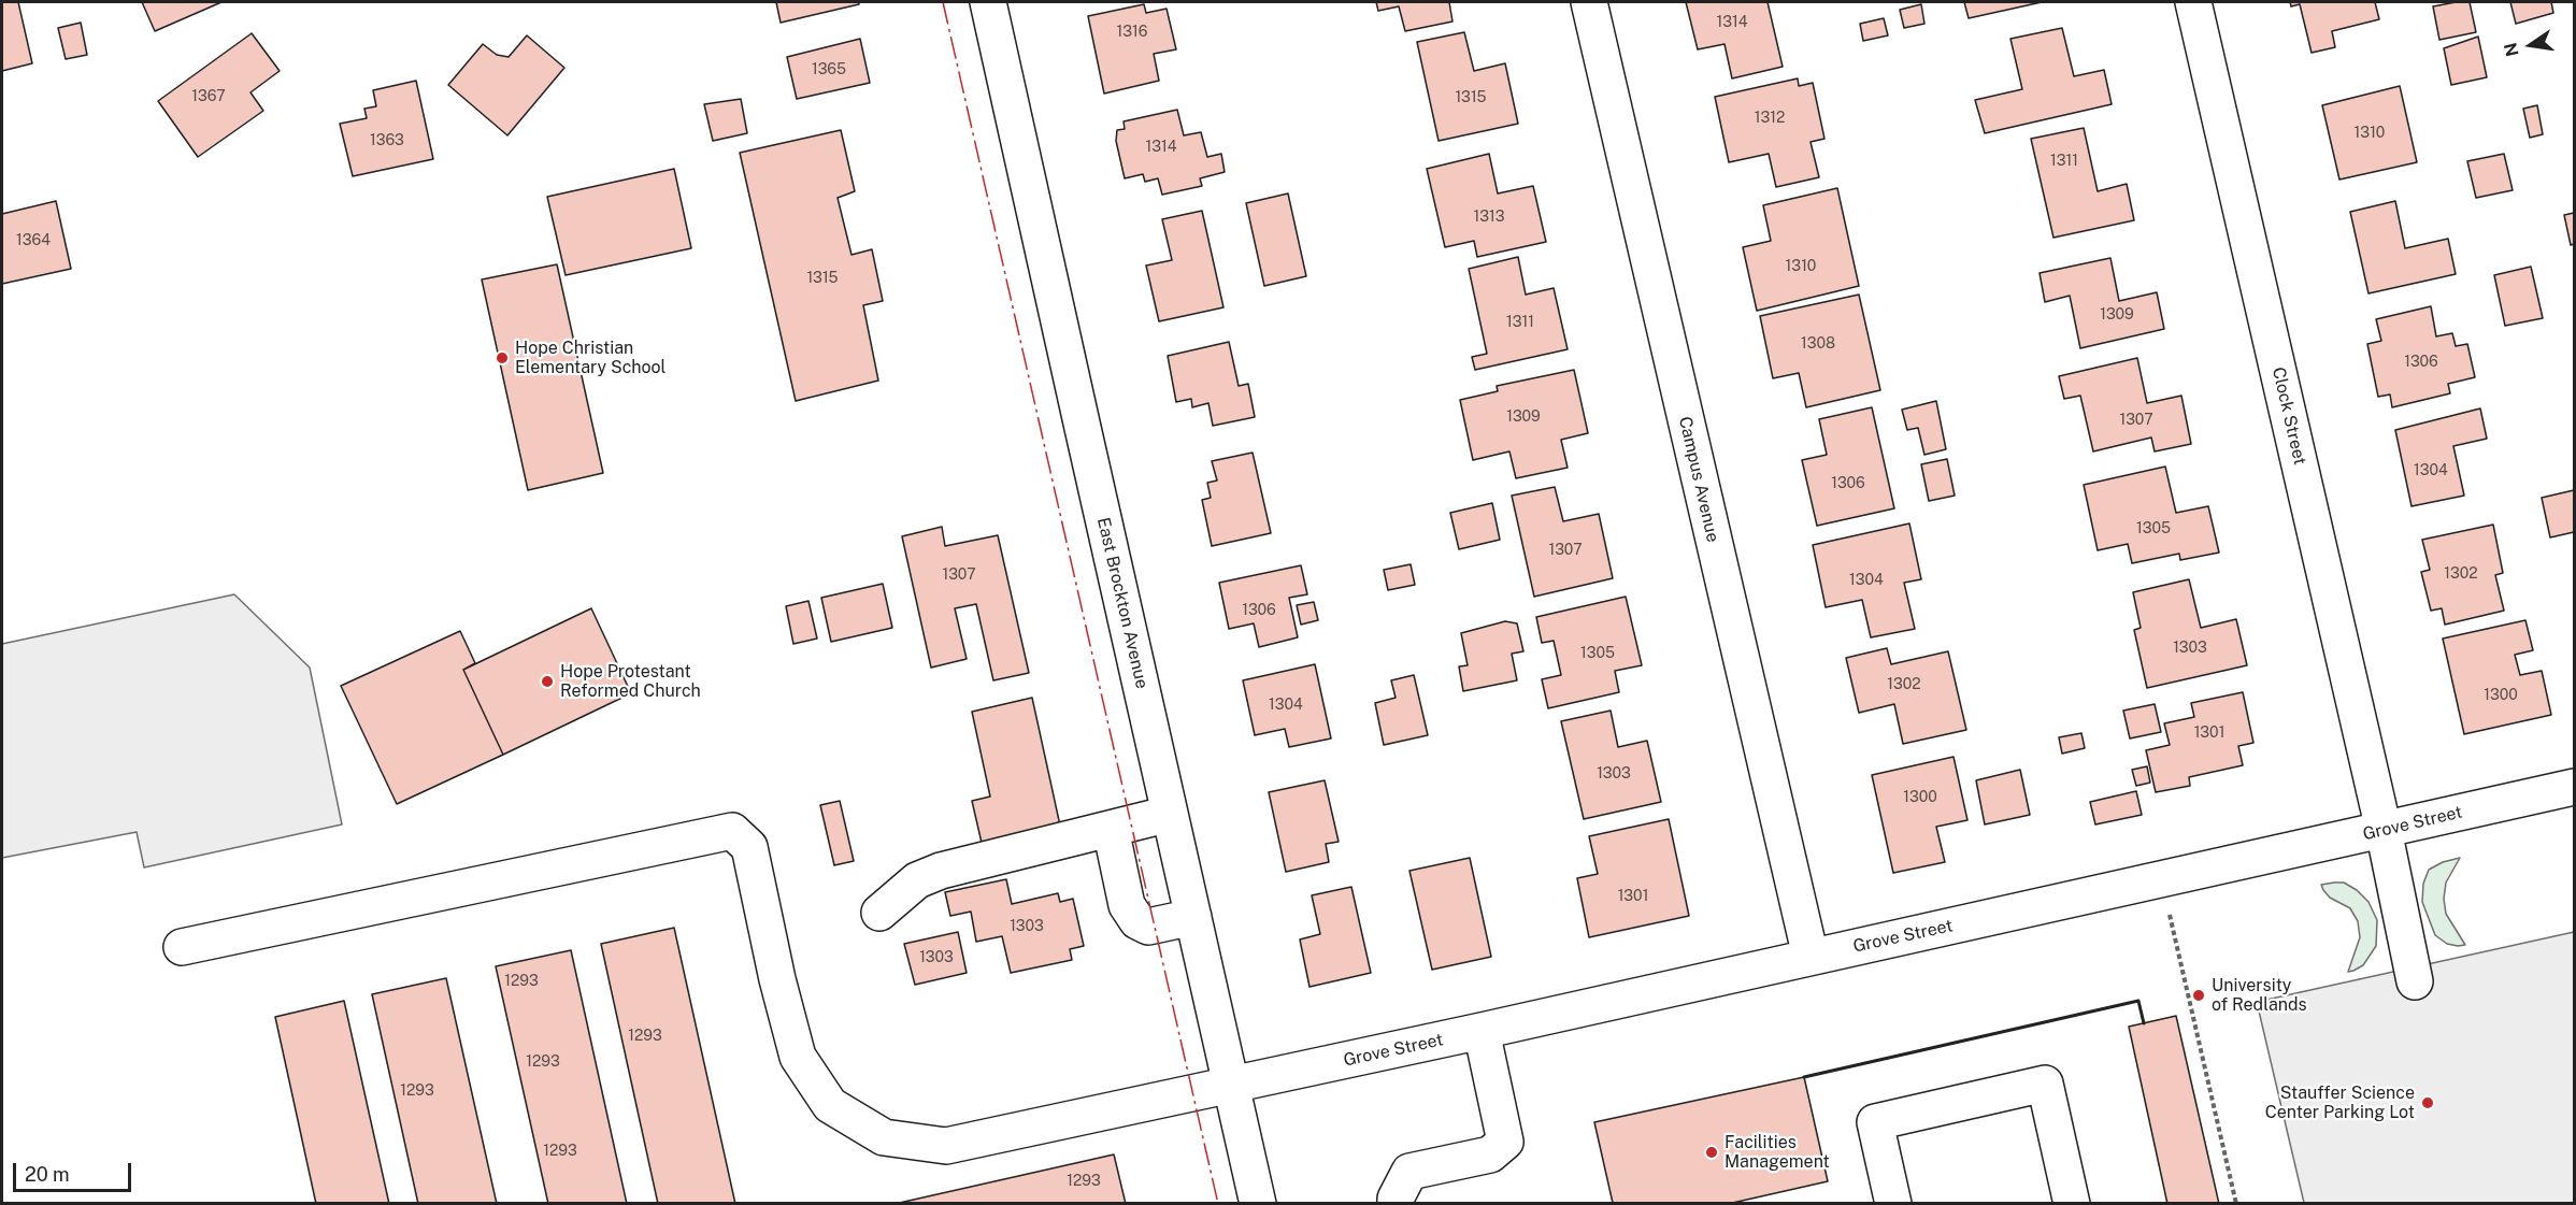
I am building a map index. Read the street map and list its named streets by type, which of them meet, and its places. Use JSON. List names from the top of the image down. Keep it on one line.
{"streets":{"street":["Clock Street","Campus Avenue","East Brockton Avenue","Grove Street"]},"crossings":[["Clock Street","Grove Street"],["Campus Avenue","Grove Street"],["East Brockton Avenue","Grove Street"]],"places":["Hope Christian Elementary School","Hope Protestant Reformed Church","University of Redlands","Stauffer Science Center Parking Lot","Facilities Management"],"house_numbers":["1314","1316","1365","1367","1315","1312","1310","1363","1314","1311","1313","1364","1310","1315","1309","1311","1308","1306","1309","1307","1304","1306","1305","1307","1302","1307","1304","1306","1303","1305","1302","1300","1304","1301","1303","1300","1301","1303","1303","1293","1293","1293","1293","1293","1293"],"scale_bar":"20 m","north":"left"}
